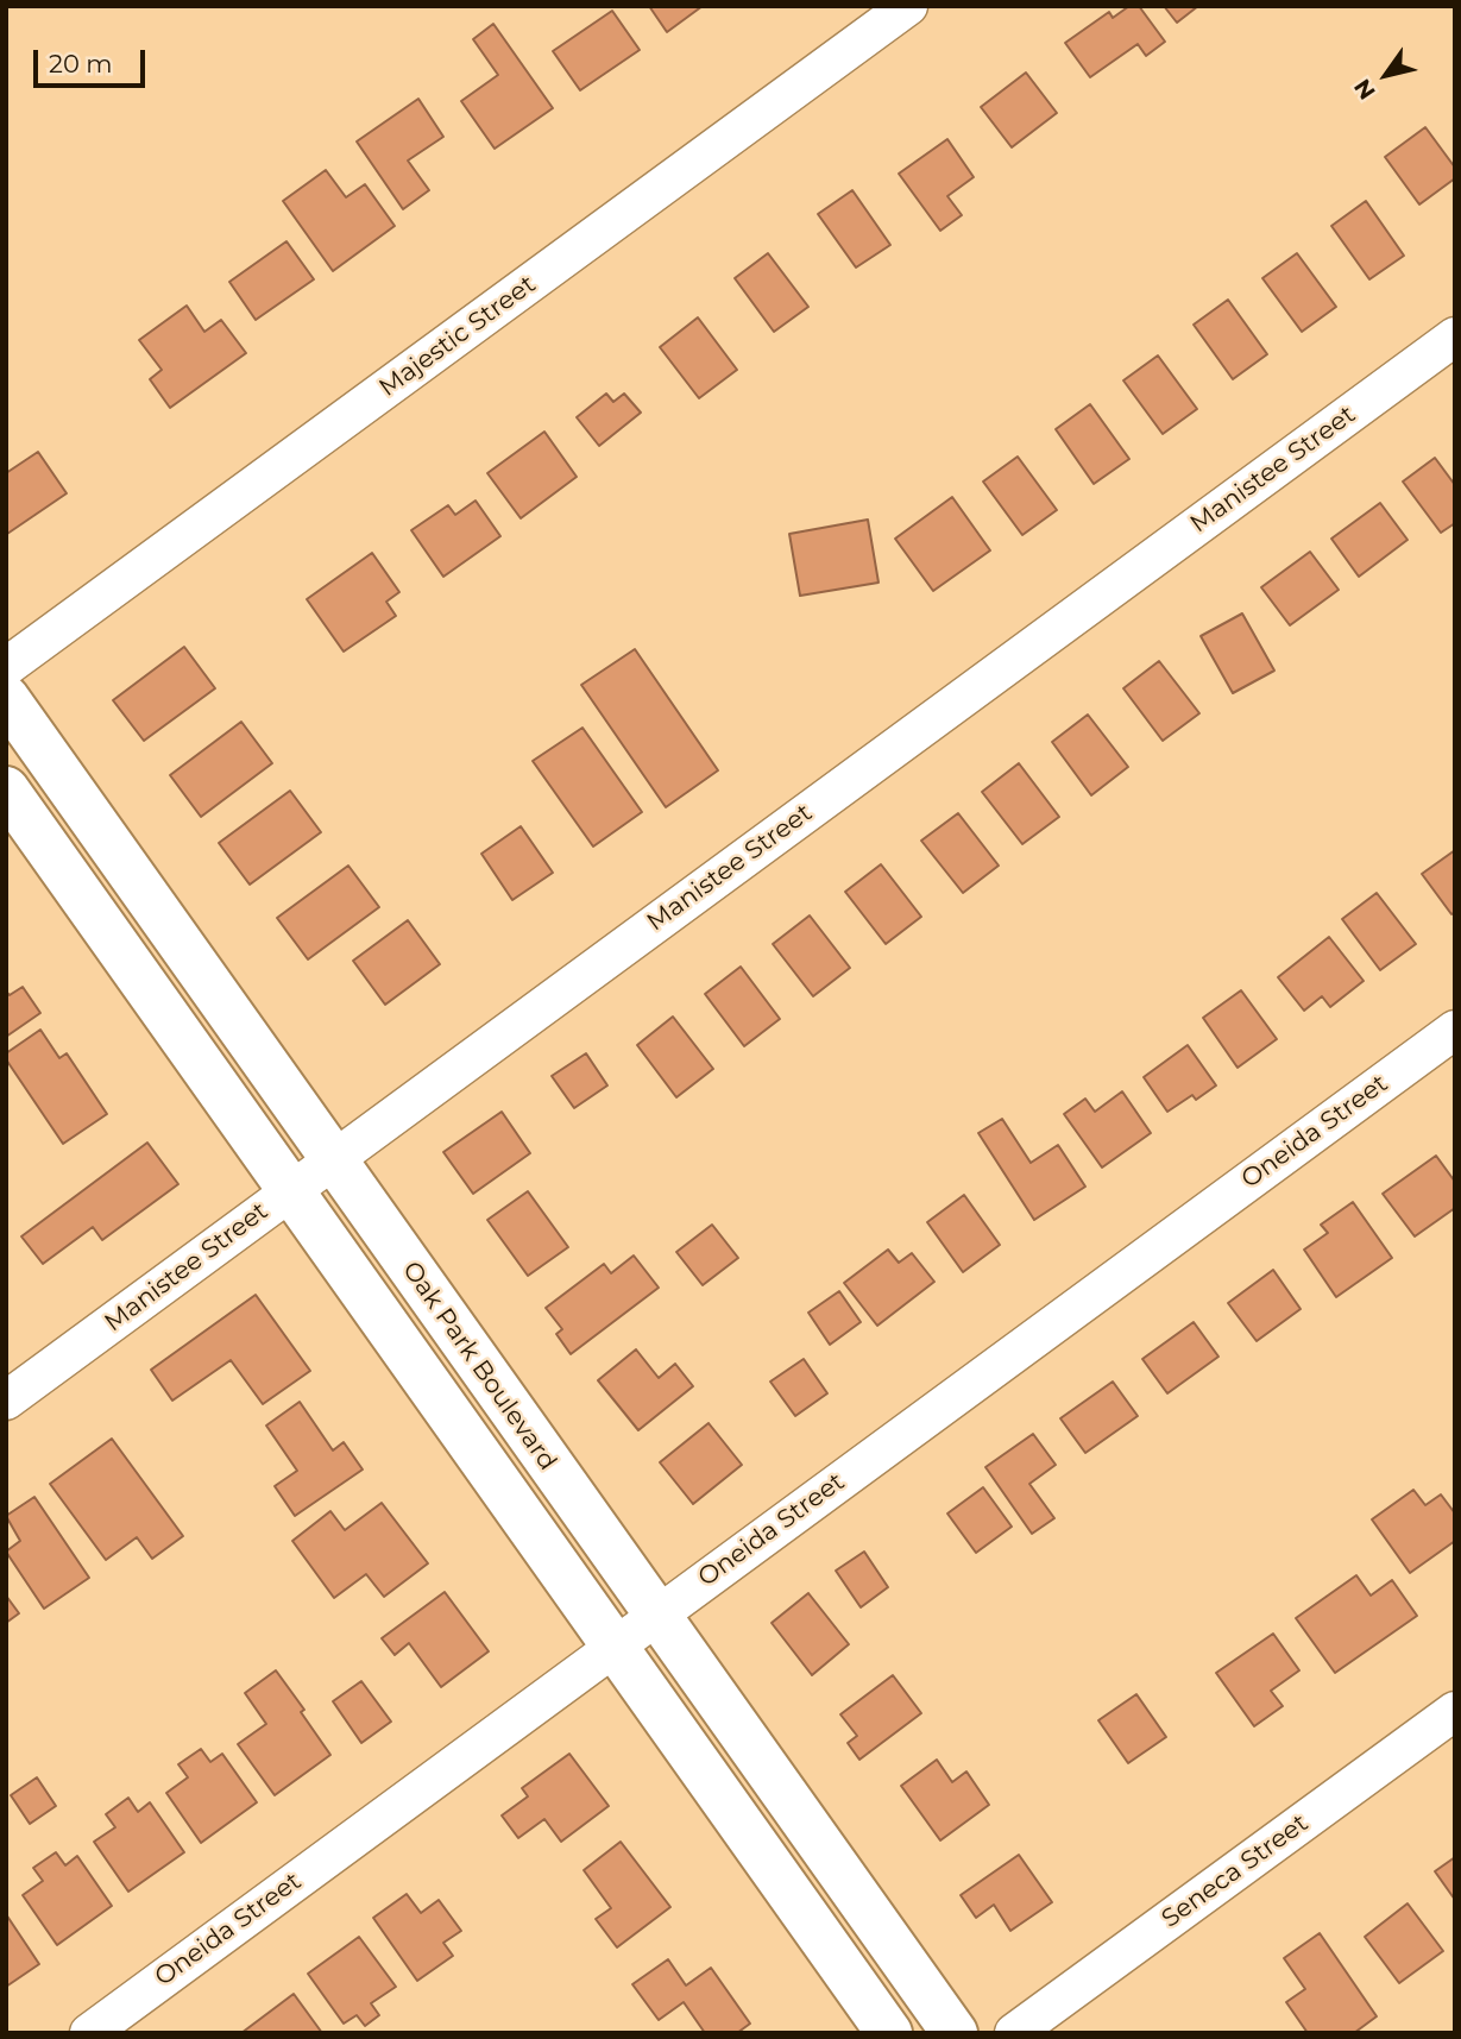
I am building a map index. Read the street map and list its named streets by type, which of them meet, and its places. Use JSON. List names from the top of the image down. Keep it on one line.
{"streets":{"street":["Majestic Street","Manistee Street","Oneida Street","Oak Park Boulevard","Seneca Street"]},"crossings":[["Manistee Street","Oak Park Boulevard"],["Oneida Street","Oak Park Boulevard"]],"scale_bar":"20 m","north":"bottom left"}
